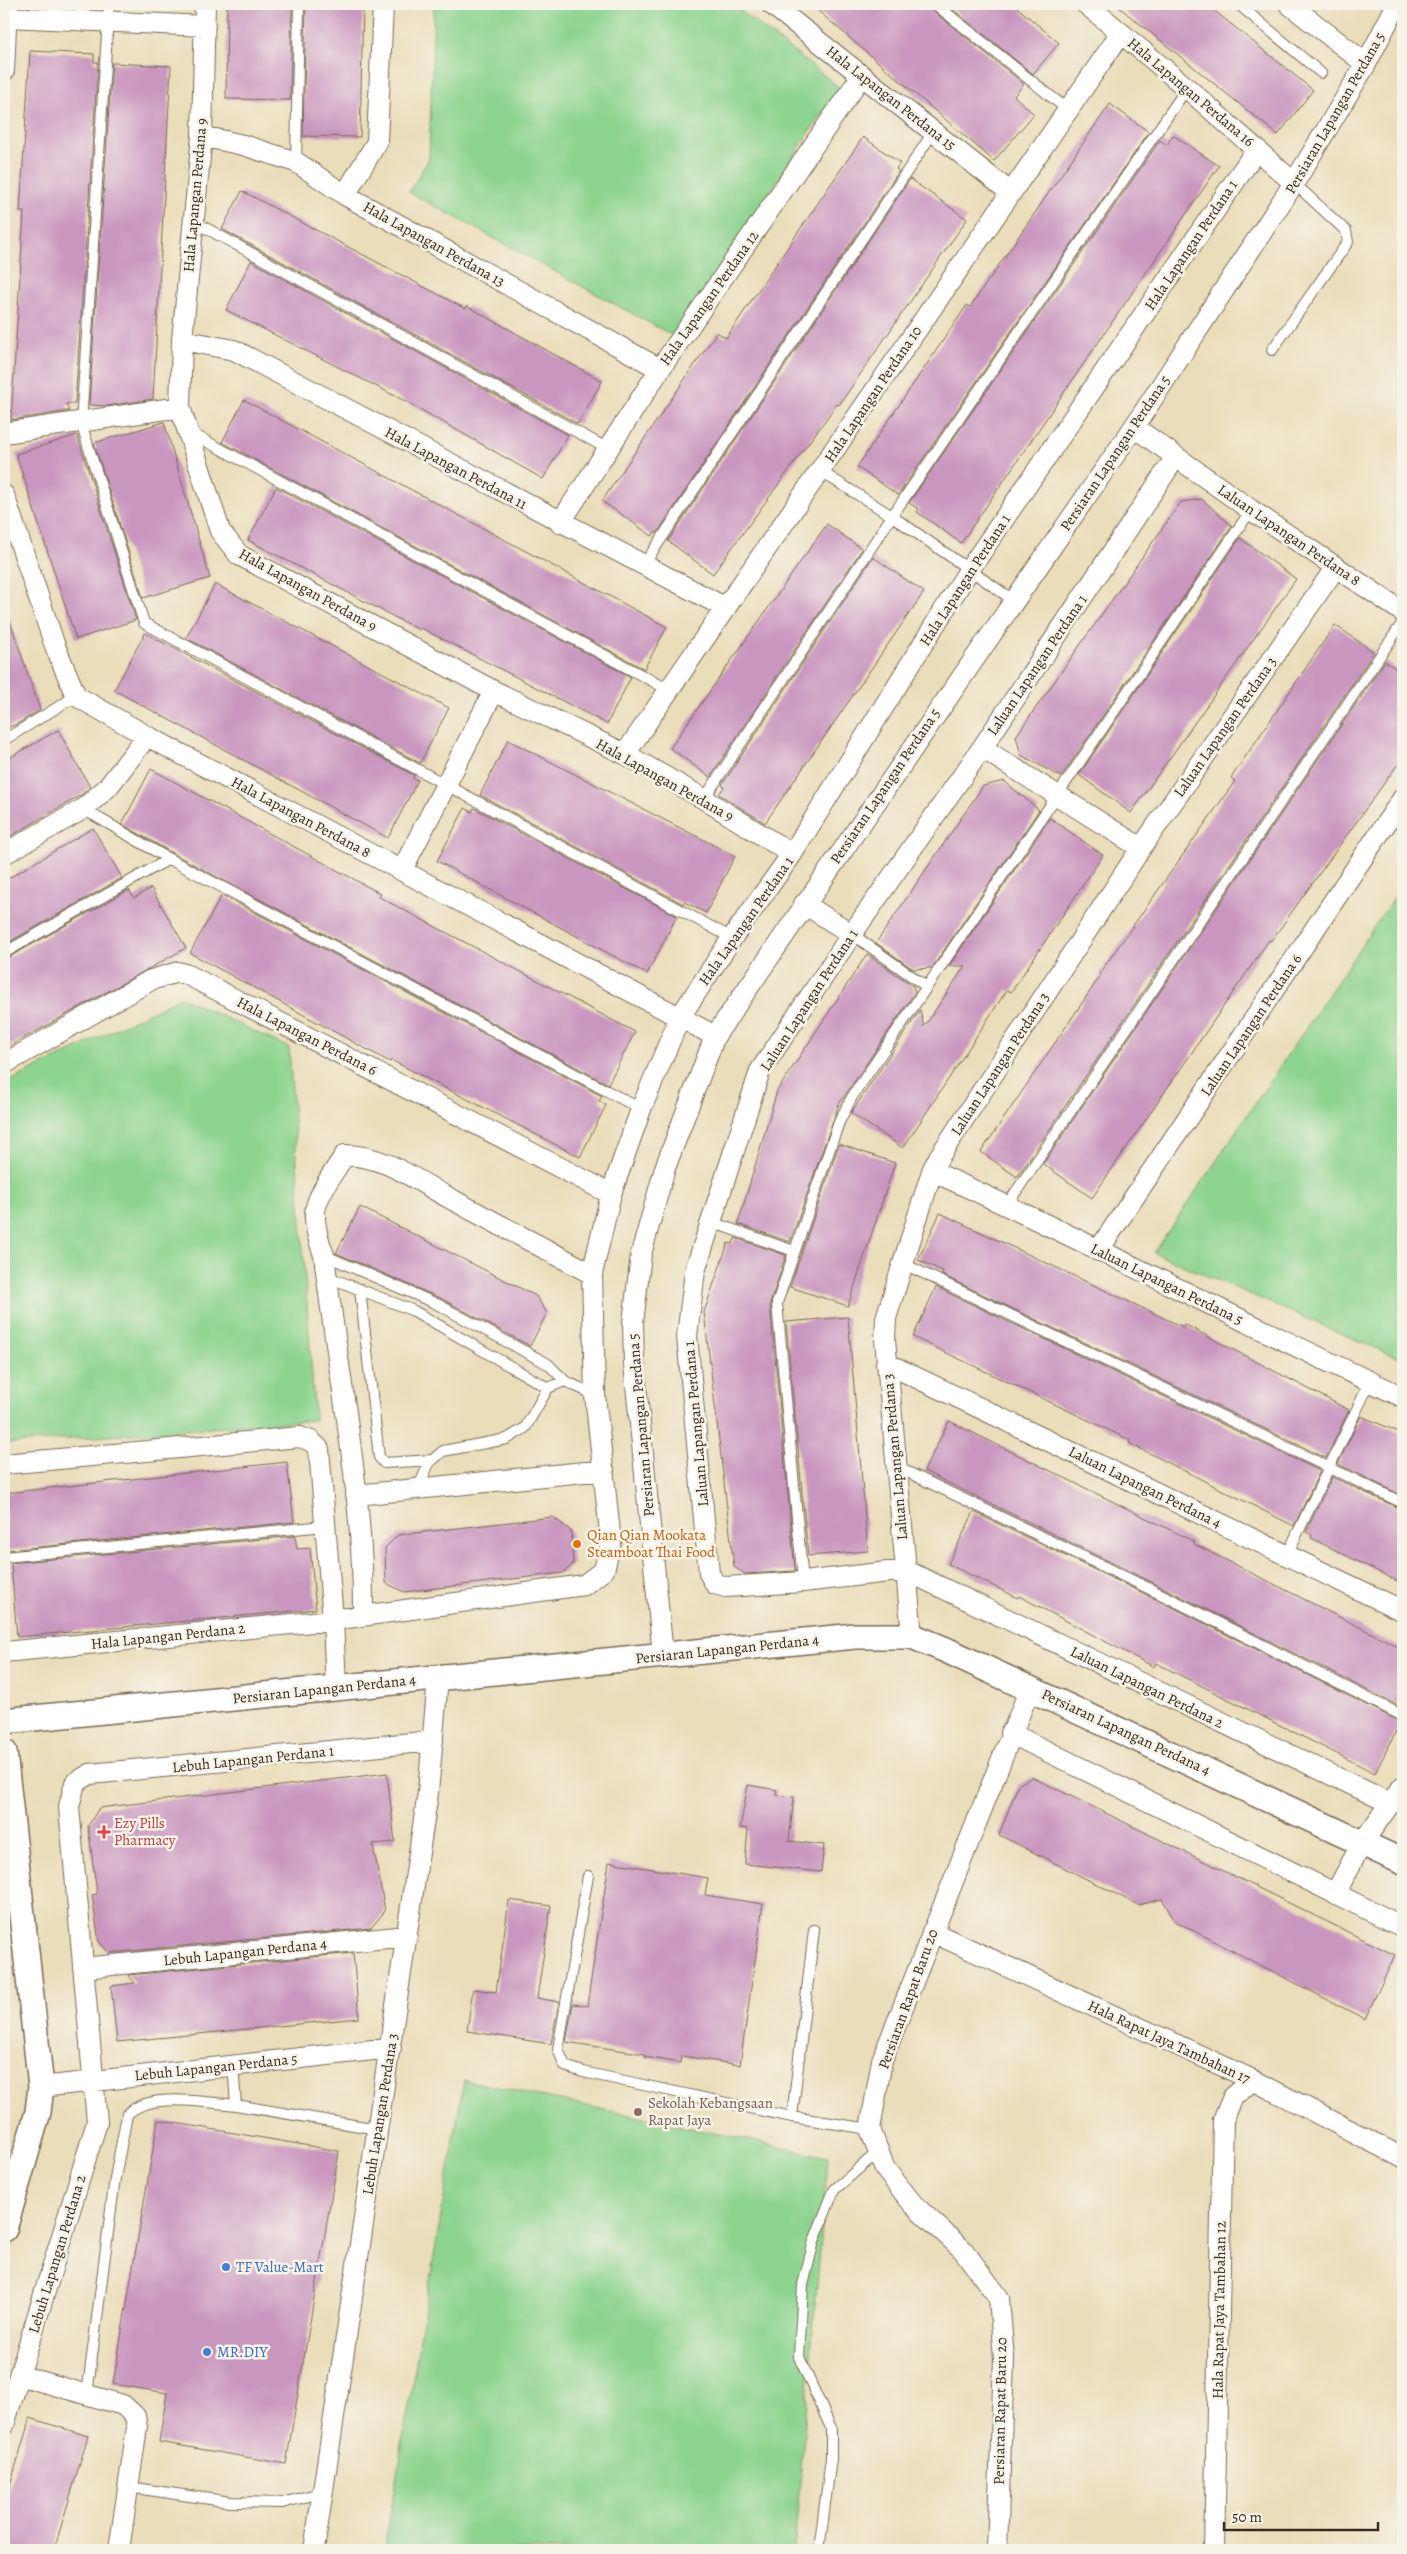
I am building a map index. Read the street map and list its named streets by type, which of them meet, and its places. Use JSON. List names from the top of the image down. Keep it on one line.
{"streets":{"street":["Hala Lapangan Perdana 16","Hala Lapangan Perdana 15","Persiaran Lapangan Perdana 5","Hala Lapangan Perdana 9","Hala Lapangan Perdana 13","Hala Lapangan Perdana 1","Hala Lapangan Perdana 12","Hala Lapangan Perdana 10","Hala Lapangan Perdana 11","Laluan Lapangan Perdana 8","Laluan Lapangan Perdana 1","Laluan Lapangan Perdana 3","Hala Lapangan Perdana 8","Laluan Lapangan Perdana 6","Hala Lapangan Perdana 6","Laluan Lapangan Perdana 5","Laluan Lapangan Perdana 4","Hala Lapangan Perdana 2","Persiaran Lapangan Perdana 4","Laluan Lapangan Perdana 2","Lebuh Lapangan Perdana 1","Lebuh Lapangan Perdana 4","Persiaran Rapat Baru 20","Hala Rapat Jaya Tambahan 17","Lebuh Lapangan Perdana 5","Lebuh Lapangan Perdana 3","Lebuh Lapangan Perdana 2","Hala Rapat Jaya Tambahan 12"]},"crossings":[["Hala Lapangan Perdana 16","Persiaran Lapangan Perdana 5"],["Hala Lapangan Perdana 16","Hala Lapangan Perdana 1"],["Hala Lapangan Perdana 16","Hala Lapangan Perdana 10"],["Hala Lapangan Perdana 15","Hala Lapangan Perdana 12"],["Hala Lapangan Perdana 15","Hala Lapangan Perdana 10"],["Persiaran Lapangan Perdana 5","Laluan Lapangan Perdana 8"],["Persiaran Lapangan Perdana 5","Hala Lapangan Perdana 8"],["Persiaran Lapangan Perdana 5","Persiaran Lapangan Perdana 4"],["Hala Lapangan Perdana 9","Hala Lapangan Perdana 13"],["Hala Lapangan Perdana 9","Hala Lapangan Perdana 1"],["Hala Lapangan Perdana 9","Hala Lapangan Perdana 10"],["Hala Lapangan Perdana 9","Hala Lapangan Perdana 11"],["Hala Lapangan Perdana 13","Hala Lapangan Perdana 12"],["Hala Lapangan Perdana 1","Hala Lapangan Perdana 8"],["Hala Lapangan Perdana 1","Hala Lapangan Perdana 6"],["Hala Lapangan Perdana 1","Hala Lapangan Perdana 2"],["Hala Lapangan Perdana 12","Hala Lapangan Perdana 11"],["Hala Lapangan Perdana 10","Hala Lapangan Perdana 11"],["Laluan Lapangan Perdana 8","Laluan Lapangan Perdana 1"],["Laluan Lapangan Perdana 8","Laluan Lapangan Perdana 3"],["Laluan Lapangan Perdana 1","Laluan Lapangan Perdana 3"],["Laluan Lapangan Perdana 1","Laluan Lapangan Perdana 2"],["Laluan Lapangan Perdana 3","Laluan Lapangan Perdana 5"],["Laluan Lapangan Perdana 3","Laluan Lapangan Perdana 4"],["Laluan Lapangan Perdana 3","Persiaran Lapangan Perdana 4"],["Laluan Lapangan Perdana 3","Laluan Lapangan Perdana 2"],["Laluan Lapangan Perdana 6","Laluan Lapangan Perdana 5"],["Persiaran Lapangan Perdana 4","Persiaran Rapat Baru 20"],["Persiaran Lapangan Perdana 4","Lebuh Lapangan Perdana 3"],["Lebuh Lapangan Perdana 1","Lebuh Lapangan Perdana 3"],["Lebuh Lapangan Perdana 1","Lebuh Lapangan Perdana 2"],["Lebuh Lapangan Perdana 4","Lebuh Lapangan Perdana 3"],["Lebuh Lapangan Perdana 4","Lebuh Lapangan Perdana 2"],["Persiaran Rapat Baru 20","Hala Rapat Jaya Tambahan 17"],["Hala Rapat Jaya Tambahan 17","Hala Rapat Jaya Tambahan 12"],["Lebuh Lapangan Perdana 5","Lebuh Lapangan Perdana 3"],["Lebuh Lapangan Perdana 5","Lebuh Lapangan Perdana 2"]],"places":{"other":["Qian Qian Mookata Steamboat Thai Food","Sekolah Kebangsaan Rapat Jaya","TF Value-Mart","MR.DIY"],"health":["Ezy Pills Pharmacy"]},"scale_bar":"50 m"}
